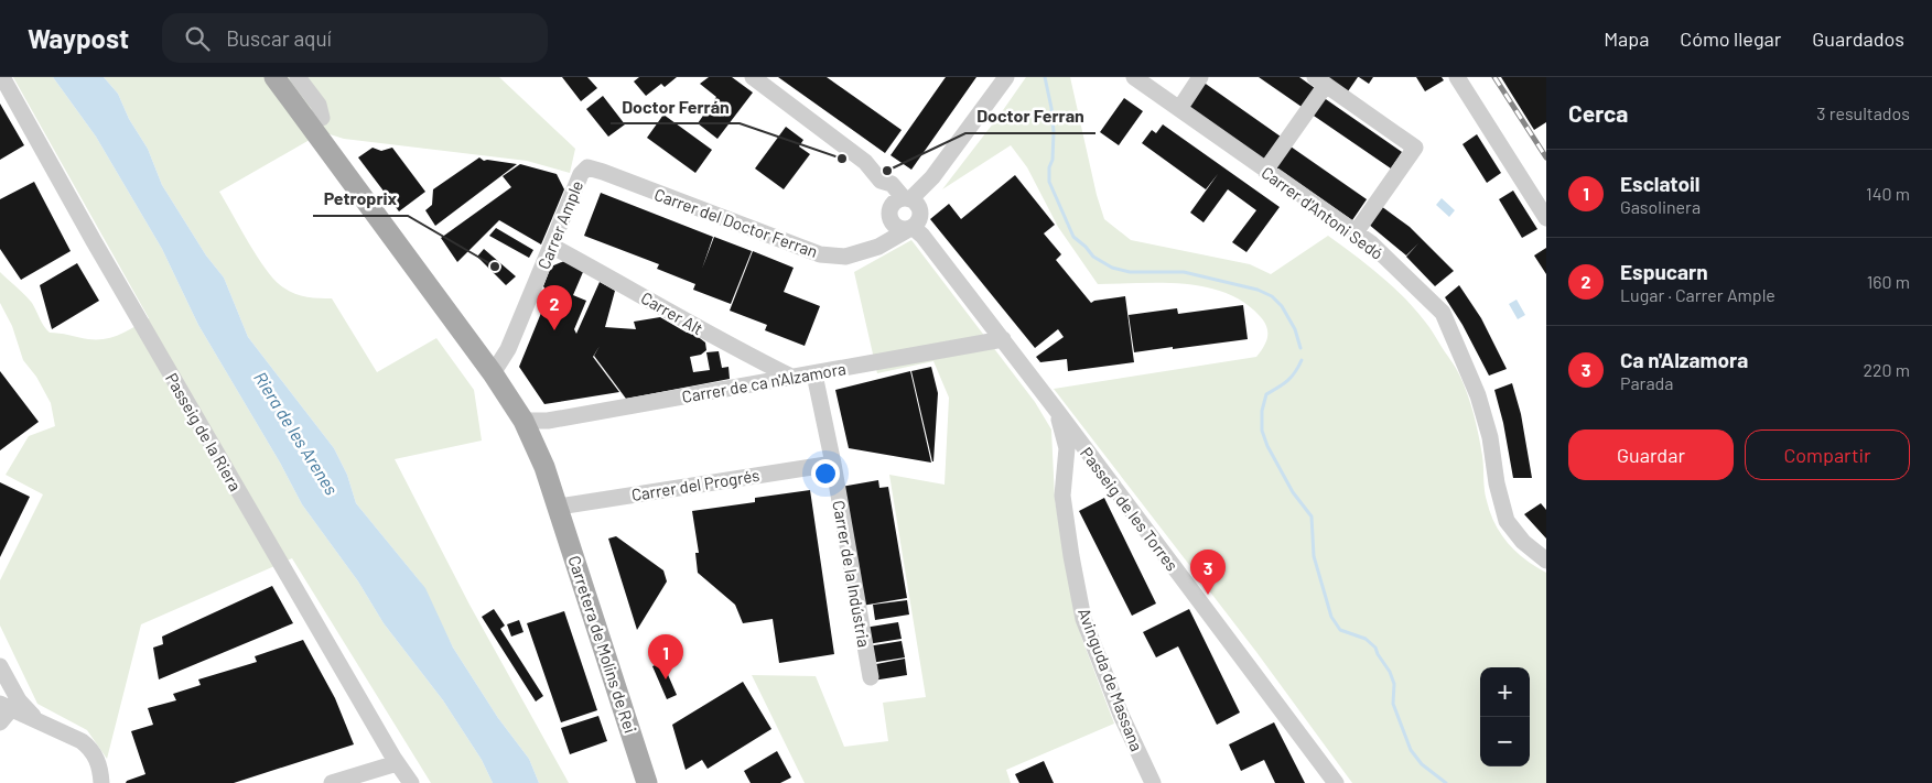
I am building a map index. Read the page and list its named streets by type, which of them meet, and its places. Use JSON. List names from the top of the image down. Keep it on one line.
{"streets":{"main road":["Carretera de Molins de Rei"],"street":["Carrer d'Antoni Sedó","Carrer del Doctor Ferran","Carrer Ample","Carrer Alt","Carrer de ca n'Alzamora","Passeig de la Riera","Carrer del Progrés","Passeig de les Torres","Carrer de la Indústria","Avinguda de Massana"]},"crossings":[["Carrer del Doctor Ferran","Carrer Ample"],["Carrer del Doctor Ferran","Passeig de les Torres"],["Carrer Ample","Carrer Alt"],["Carrer Ample","Carretera de Molins de Rei"],["Carrer Alt","Carrer de ca n'Alzamora"],["Carrer de ca n'Alzamora","Passeig de les Torres"],["Carrer de ca n'Alzamora","Carrer de la Indústria"],["Carrer de ca n'Alzamora","Carretera de Molins de Rei"],["Carrer del Progrés","Carrer de la Indústria"],["Carrer del Progrés","Carretera de Molins de Rei"],["Passeig de les Torres","Avinguda de Massana"]],"water":["Riera de les Arenes"],"places":["Doctor Ferrán","Doctor Ferran","Petroprix"],"page":{"header":"Waypost","search":"Buscar aquí","nav":["Mapa","Cómo llegar","Guardados"],"heading":["Cerca","3 resultados"],"list":[{"mark":"1","name":"Esclatoil","note":"Gasolinera","value":"140 m"},{"mark":"2","name":"Espucarn","note":"Lugar · Carrer Ample","value":"160 m"},{"mark":"3","name":"Ca n'Alzamora","note":"Parada","value":"220 m"}],"pins":["2","3","1"],"buttons":["Guardar","Compartir"],"map_buttons":["+","−"]}}
